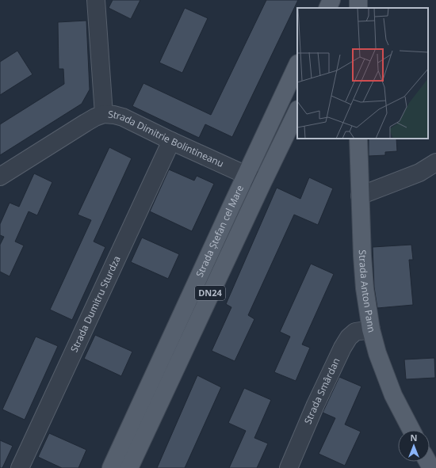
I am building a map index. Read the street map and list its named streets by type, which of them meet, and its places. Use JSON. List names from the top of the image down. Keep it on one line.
{"streets":{"main road":["Strada Ștefan cel Mare","Strada Anton Pann","DN24"],"street":["Strada Dimitrie Bolintineanu","Strada Dumitru Sturdza","Strada Smârdan"]},"crossings":[["Strada Dimitrie Bolintineanu","Strada Ștefan cel Mare"],["Strada Dimitrie Bolintineanu","Strada Dumitru Sturdza"],["Strada Anton Pann","Strada Smârdan"]],"north":"top"}
